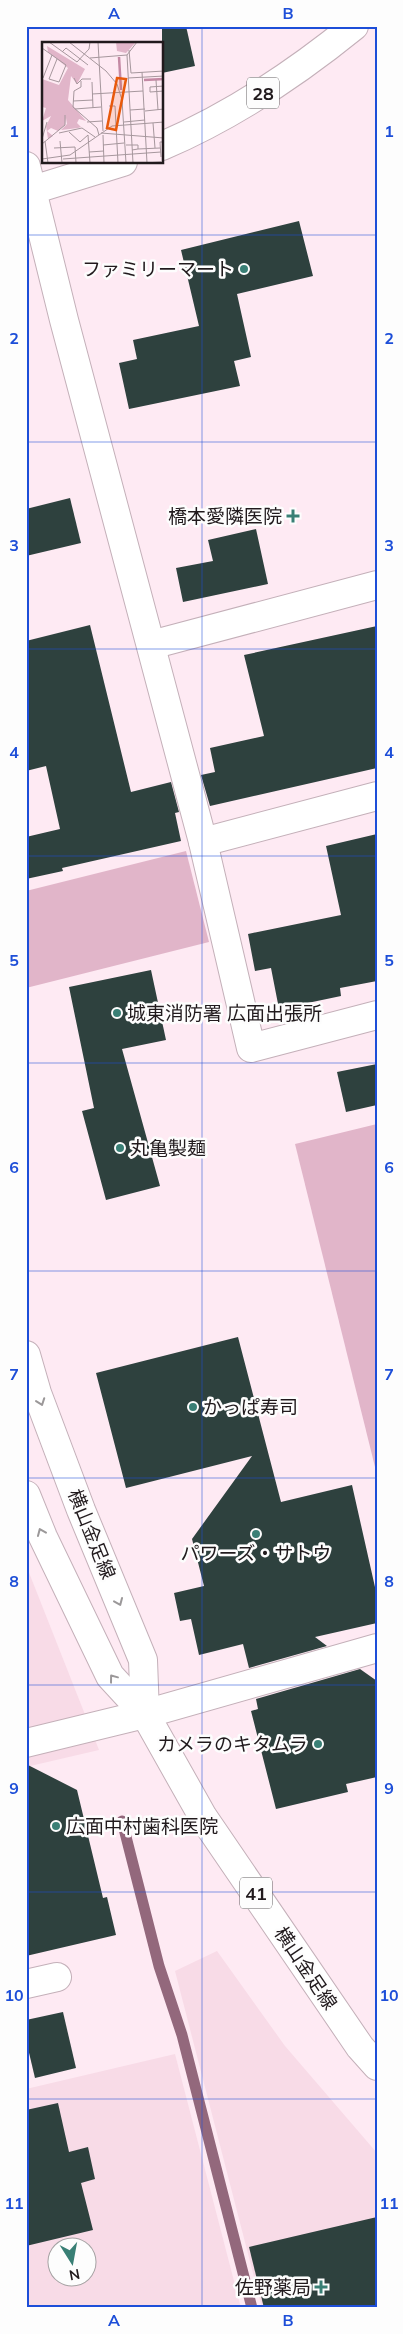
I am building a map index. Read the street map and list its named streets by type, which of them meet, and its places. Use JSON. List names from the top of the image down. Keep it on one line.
{"streets":{"street":["28","横山金足線","41"]},"places":{"other":["ファミリーマート","城東消防署 広面出張所","丸亀製麺","かっぱ寿司","パワーズ・サトウ","カメラのキタムラ","広面中村歯科医院"],"health":["橋本愛隣医院","佐野薬局"]},"north":"bottom","grid":{"columns":["A","B"],"rows":["1","2","3","4","5","6","7","8","9","10","11"]}}
